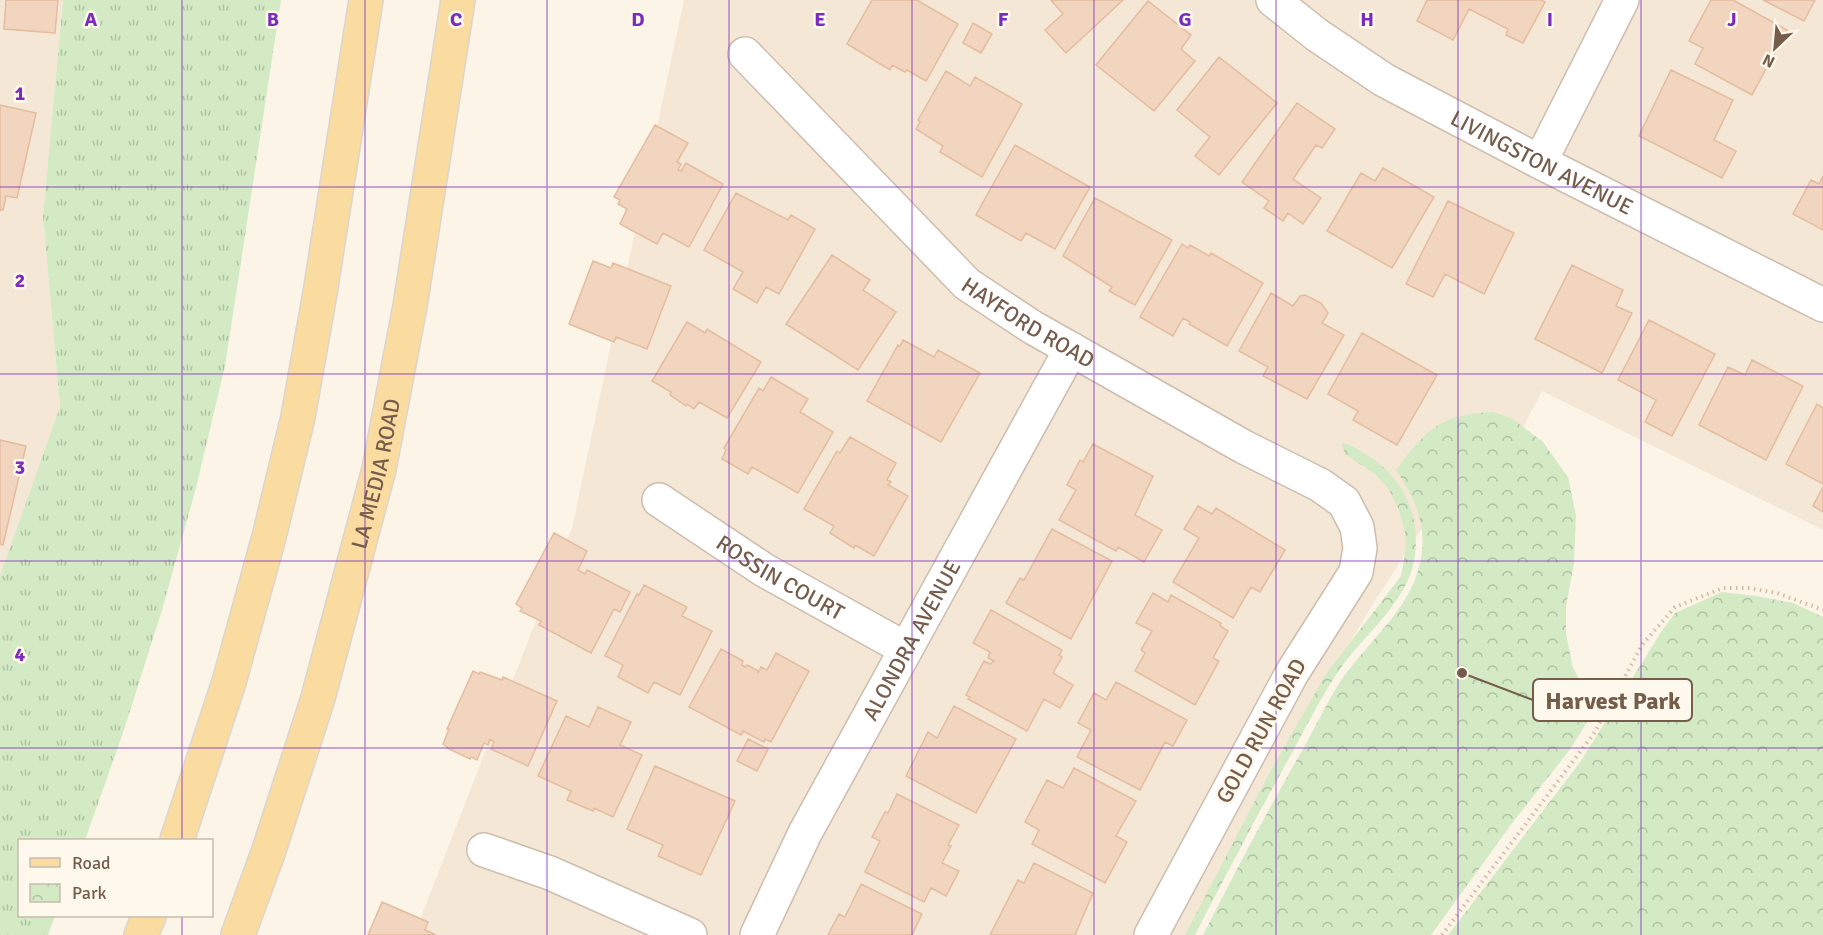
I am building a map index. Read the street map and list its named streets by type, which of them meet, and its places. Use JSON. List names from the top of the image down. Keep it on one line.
{"streets":{"main road":["LA MEDIA ROAD"],"street":["LIVINGSTON AVENUE","HAYFORD ROAD","ROSSIN COURT","ALONDRA AVENUE","GOLD RUN ROAD"]},"crossings":[["HAYFORD ROAD","ALONDRA AVENUE"],["HAYFORD ROAD","GOLD RUN ROAD"],["ROSSIN COURT","ALONDRA AVENUE"]],"places":["Harvest Park"],"legend":["Road","Park"],"north":"bottom left","grid":{"columns":["A","B","C","D","E","F","G","H","I","J"],"rows":["1","2","3","4"]}}
